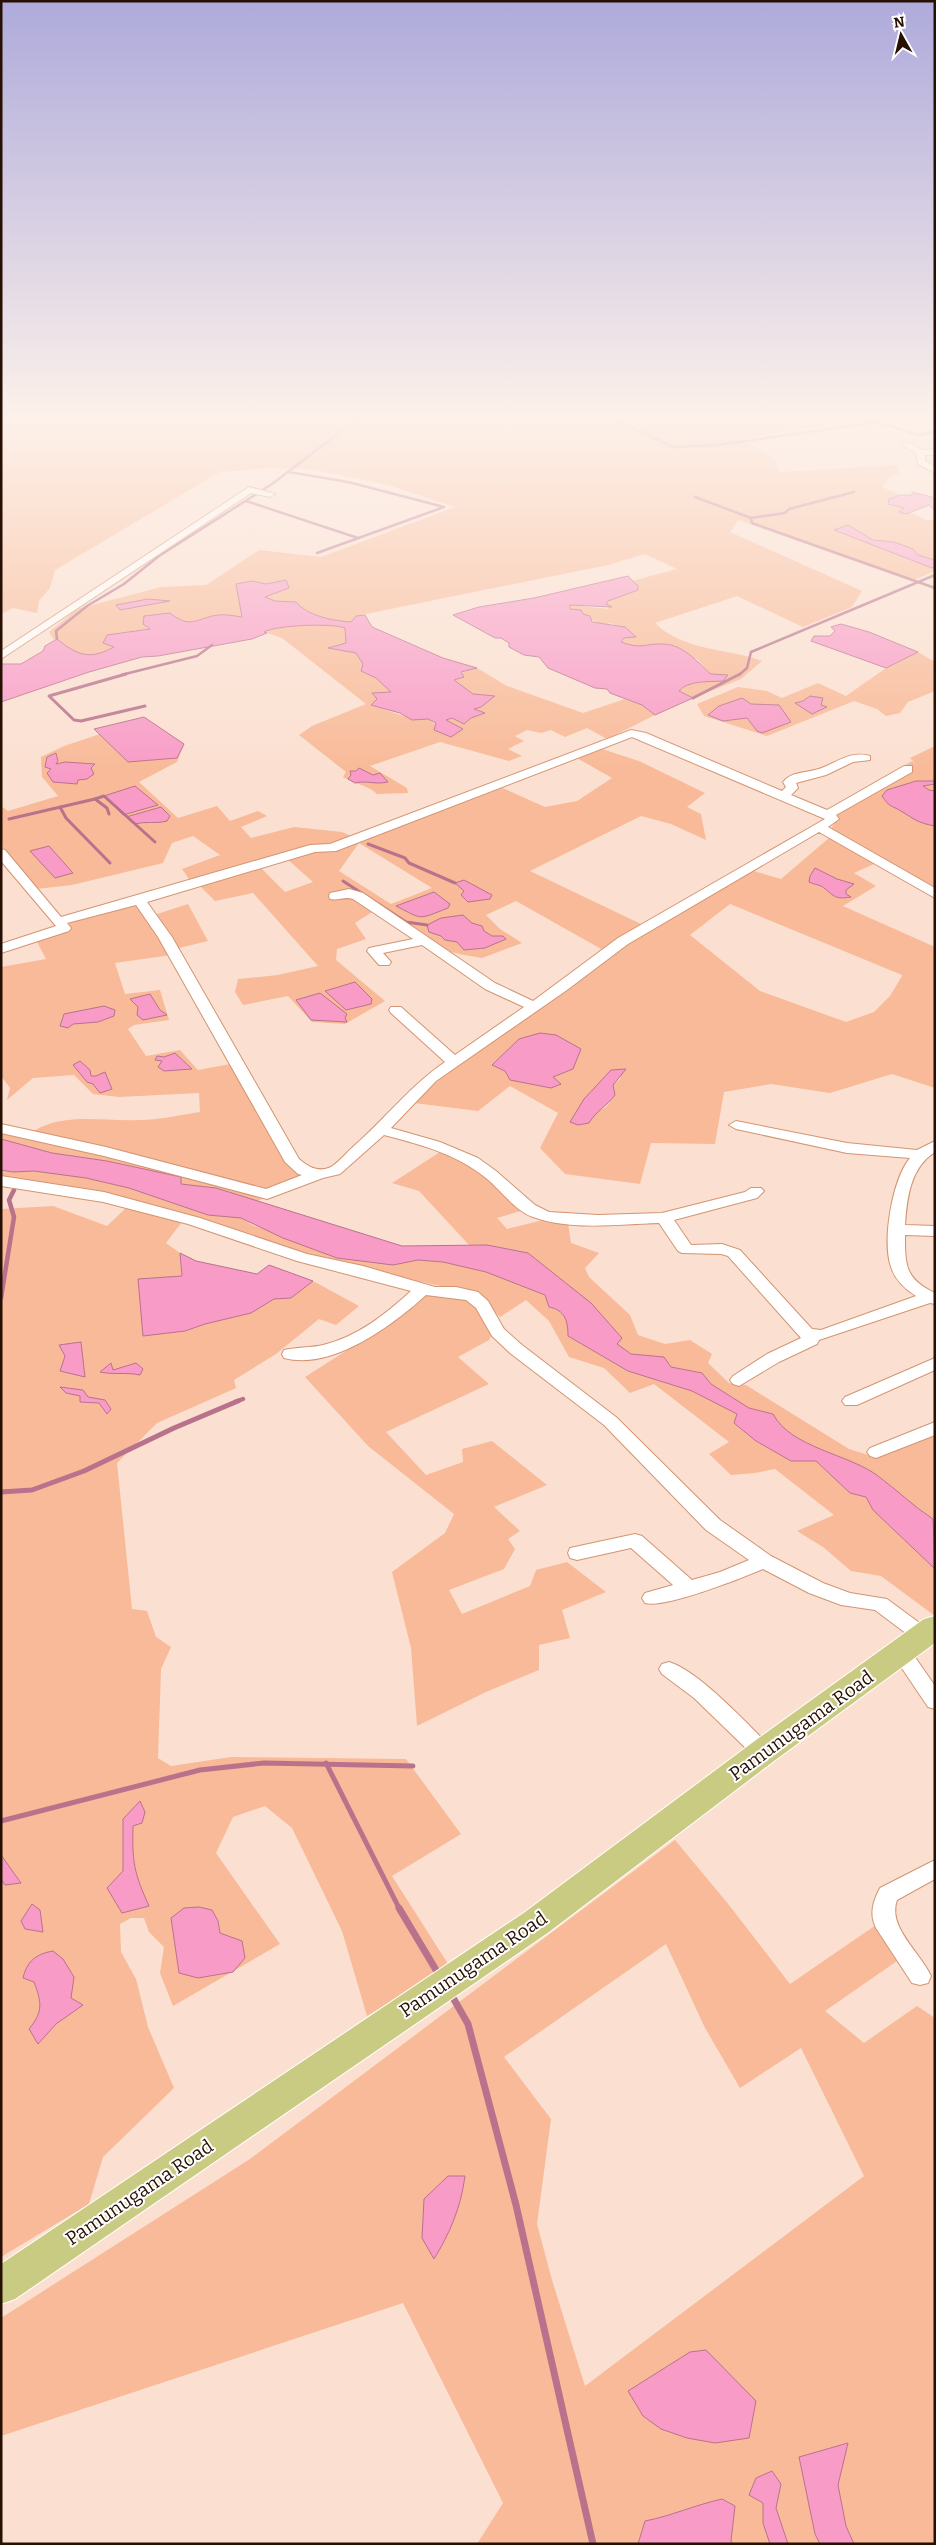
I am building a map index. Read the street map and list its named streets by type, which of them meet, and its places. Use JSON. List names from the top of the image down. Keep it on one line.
{"streets":{"main road":["Pamunugama Road"]},"north":"top"}
